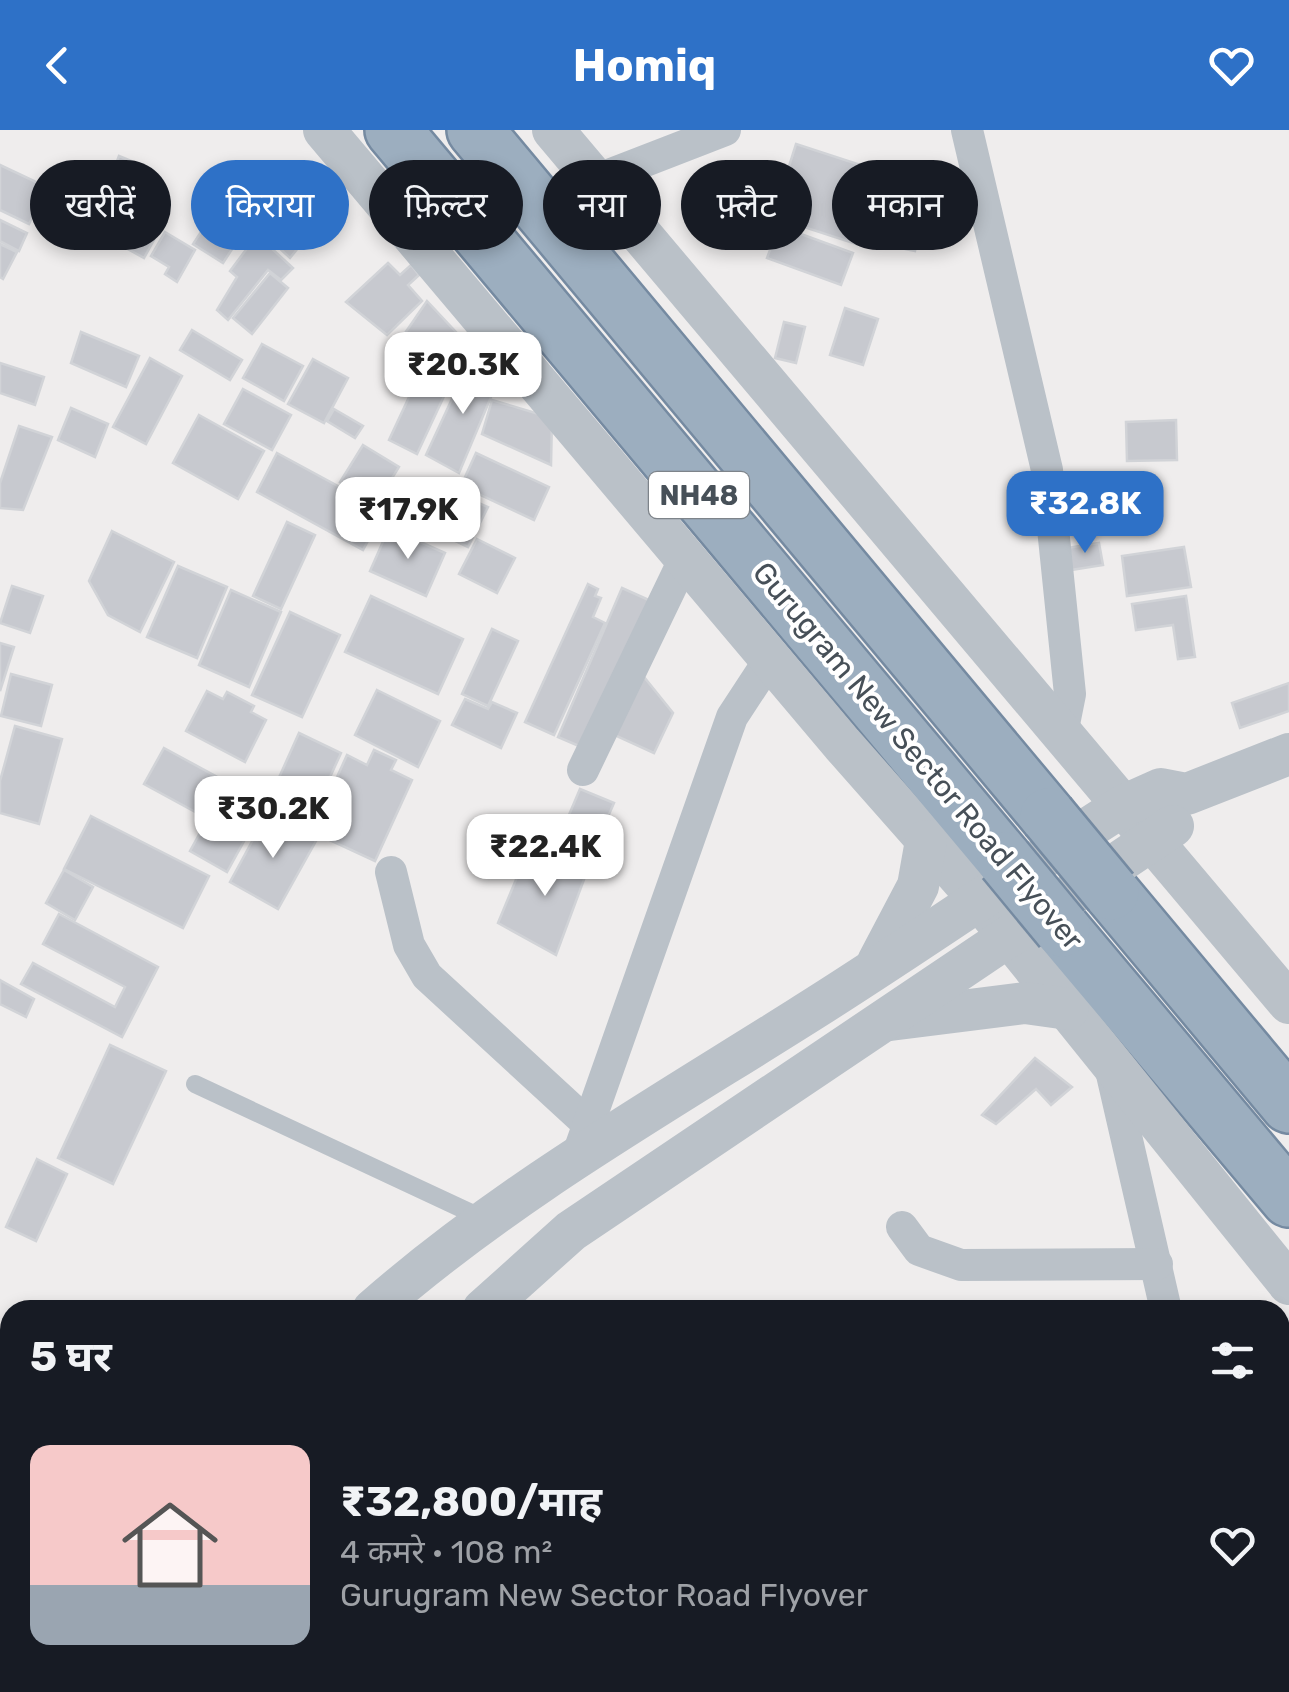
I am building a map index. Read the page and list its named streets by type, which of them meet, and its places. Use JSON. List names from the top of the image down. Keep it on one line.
{"streets":{"highway":["NH48","Gurugram New Sector Road Flyover"]},"page":{"header":"Homiq","chip":["खरीदें","किराया","फ़िल्टर","नया","फ़्लैट","मकान"],"price":["₹20.3K","₹32.8K","₹17.9K","₹30.2K","₹22.4K"],"heading":"5 घर","list":[{"name":"₹32,800/माह","note":"4 कमरे · 108 m² · Gurugram New Sector Road Flyover"}]}}
